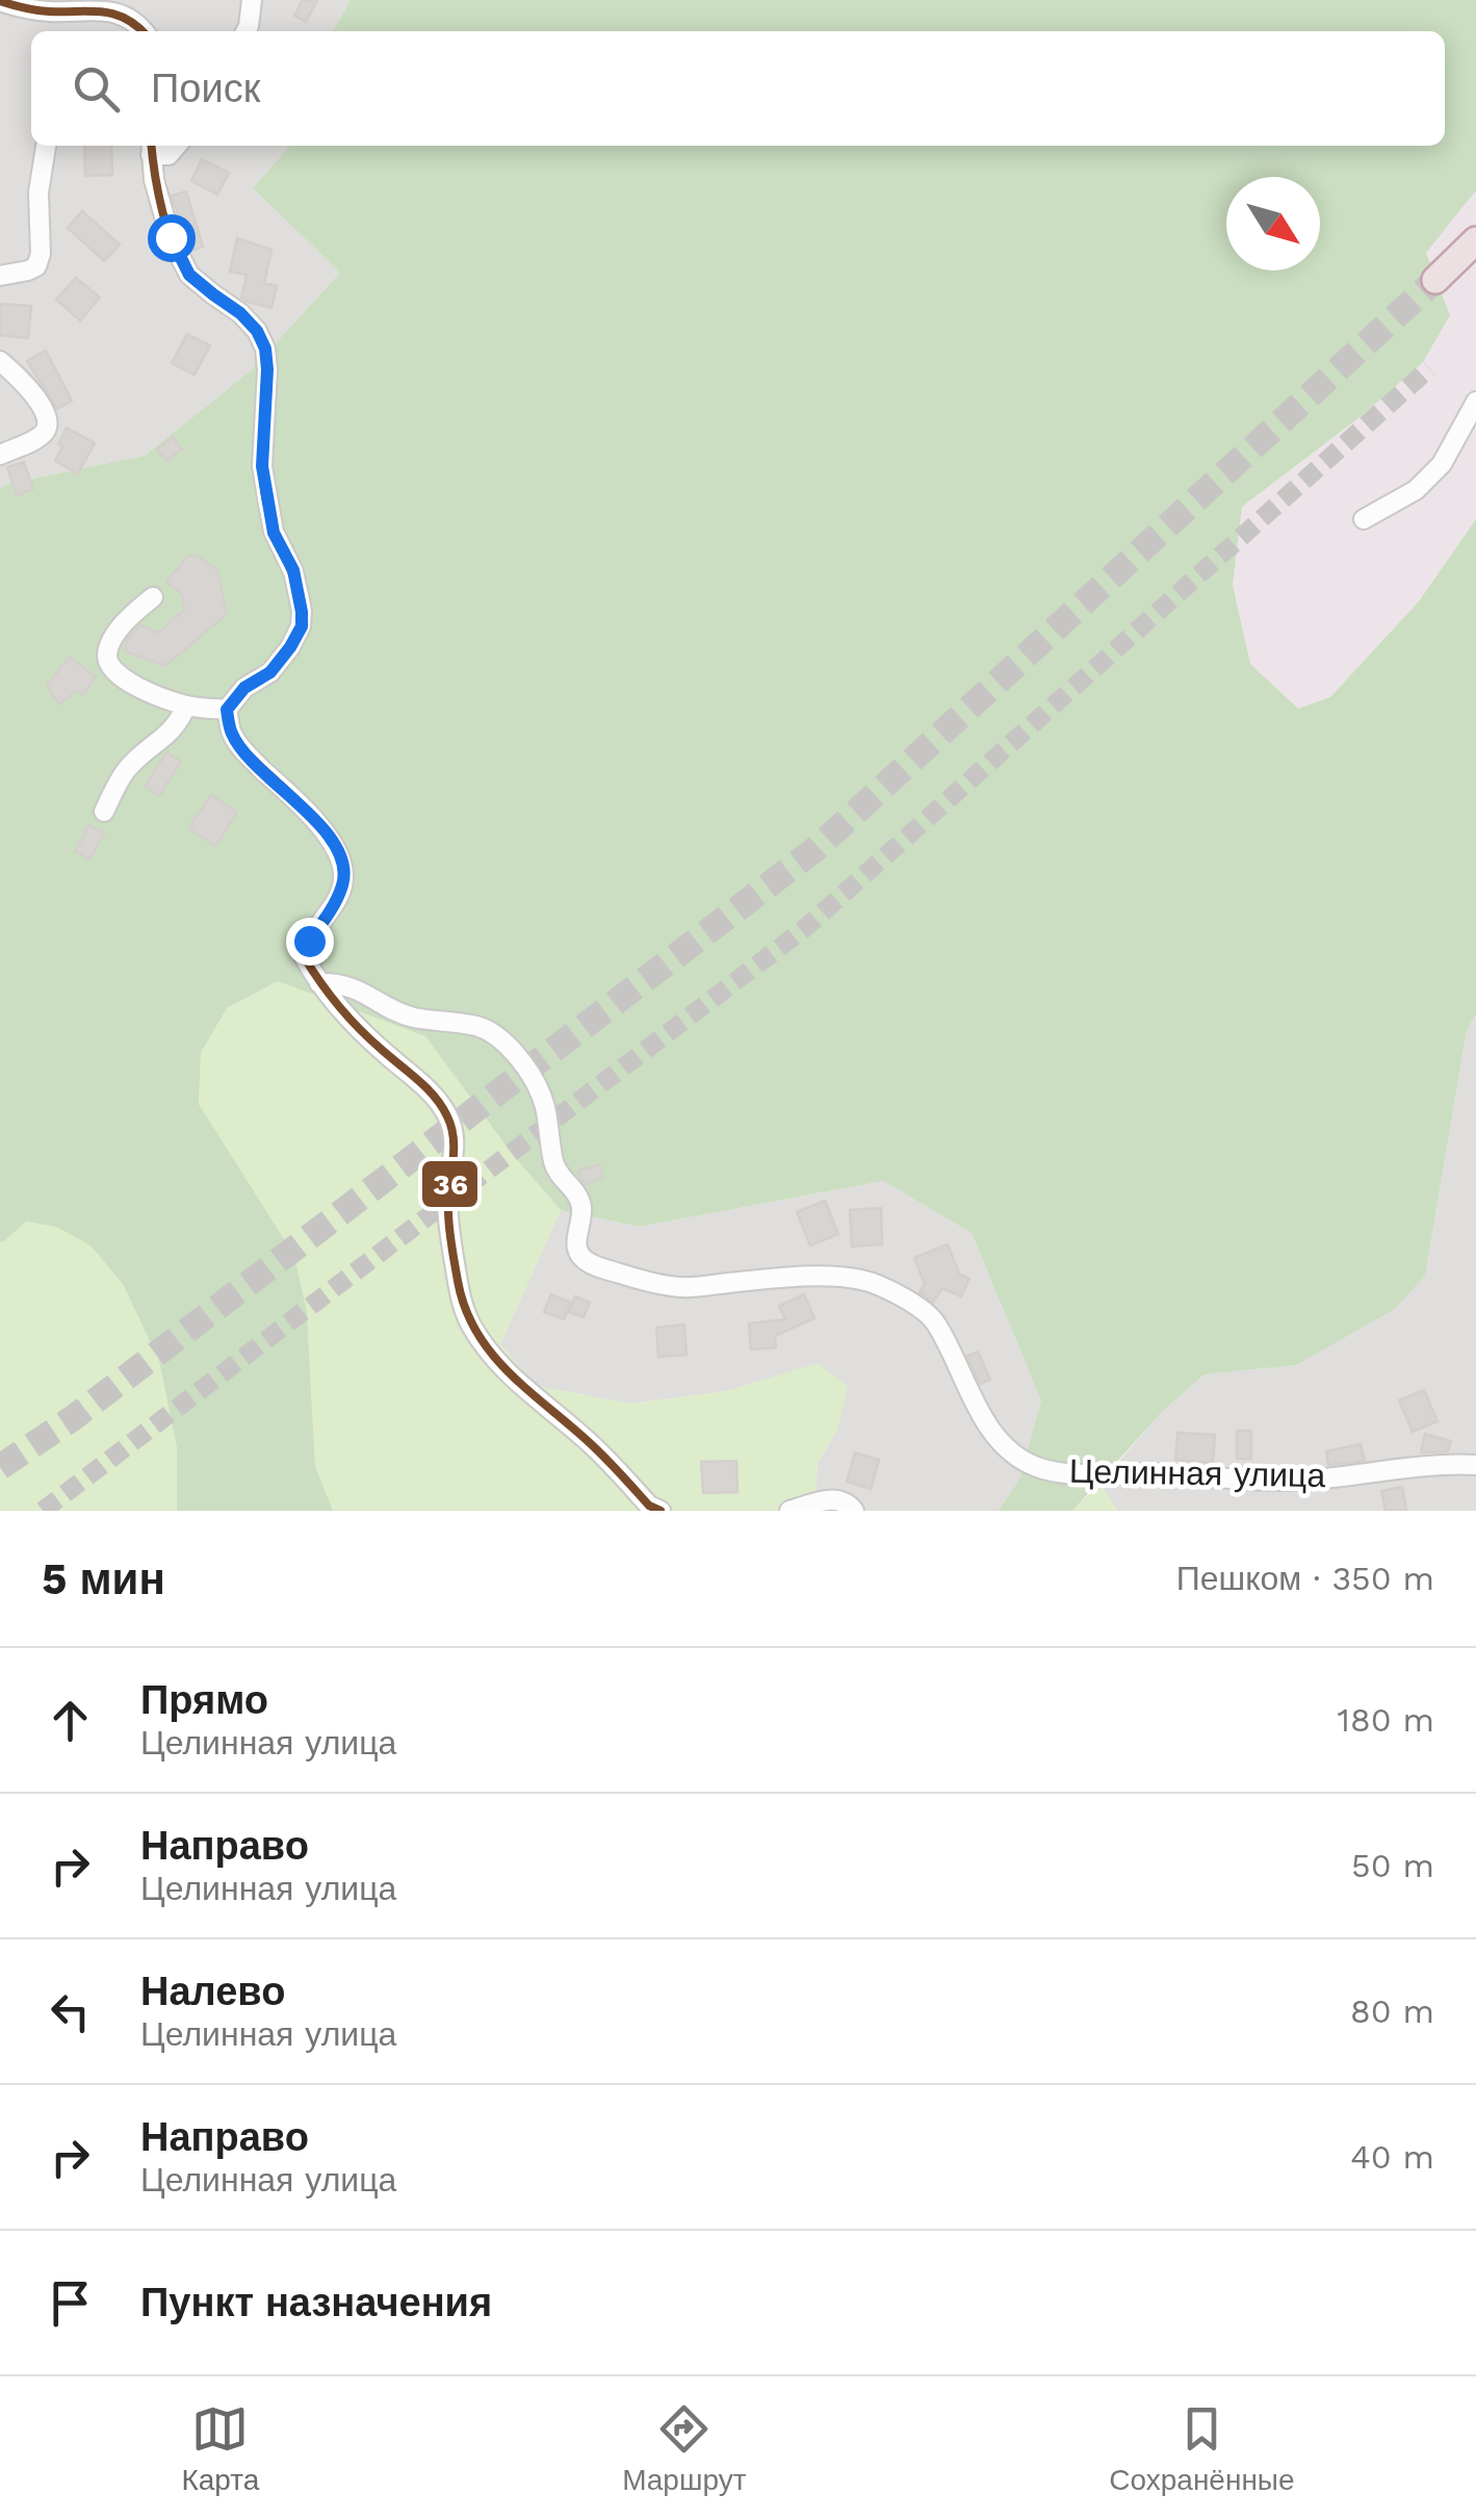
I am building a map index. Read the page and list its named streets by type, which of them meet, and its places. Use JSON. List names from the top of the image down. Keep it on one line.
{"streets":{"street":["Целинная улица"]},"lines":["transit line 36"],"north":"bottom right","page":{"search":"Поиск","heading":["5 мин","Пешком · 350 m"],"list":[["Прямо","Целинная улица","180 m"],["Направо","Целинная улица","50 m"],["Налево","Целинная улица","80 m"],["Направо","Целинная улица","40 m"],"Пункт назначения"],"nav":["Карта","Маршрут","Сохранённые"]}}
